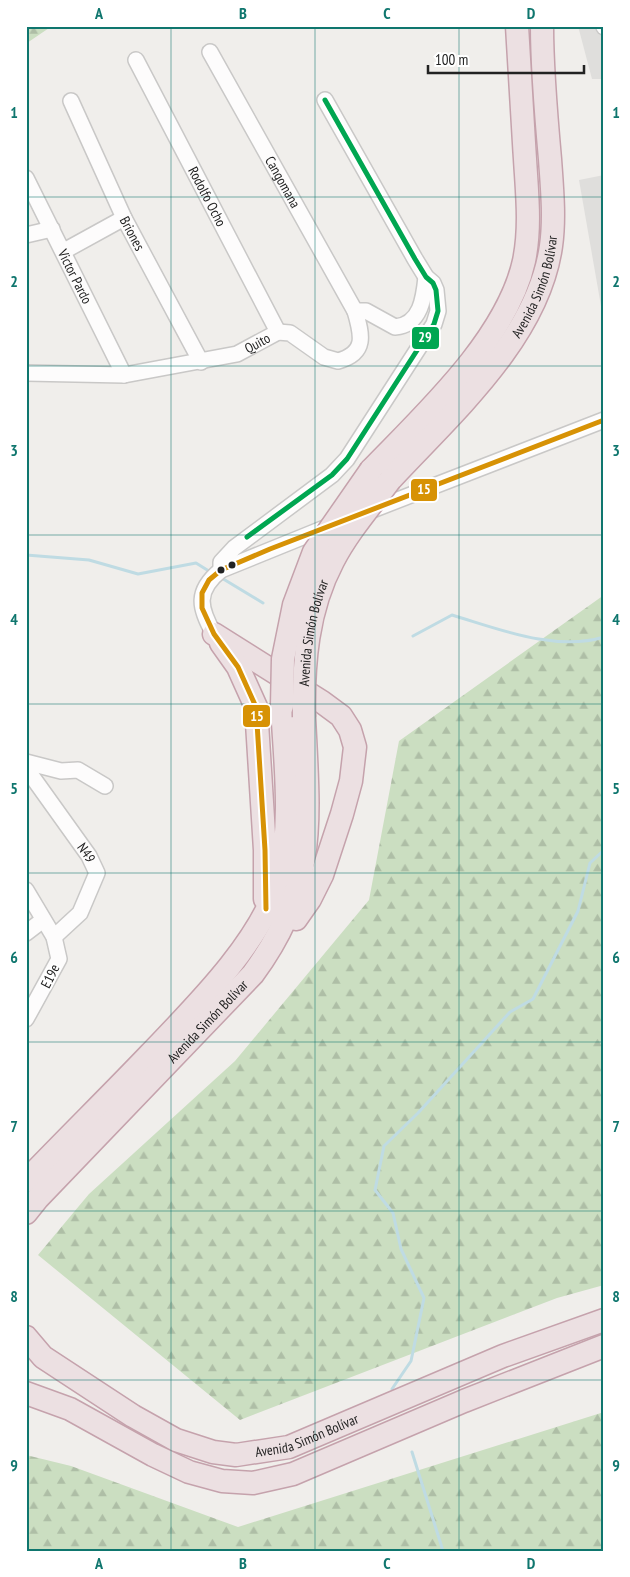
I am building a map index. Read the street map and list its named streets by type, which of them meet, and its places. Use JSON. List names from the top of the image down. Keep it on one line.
{"streets":{"highway":["Avenida Simón Bolívar"],"street":["Cangomana","Rodolfo Ocho","Briones","Victor Pardo","Quito","N49","E19e"]},"crossings":[["Cangomana","Quito"],["Rodolfo Ocho","Quito"],["Briones","Quito"],["Victor Pardo","Quito"],["N49","E19e"]],"lines":["transit line 29","transit line 15"],"scale_bar":"100 m","grid":{"columns":["A","B","C","D"],"rows":["1","2","3","4","5","6","7","8","9"]}}
